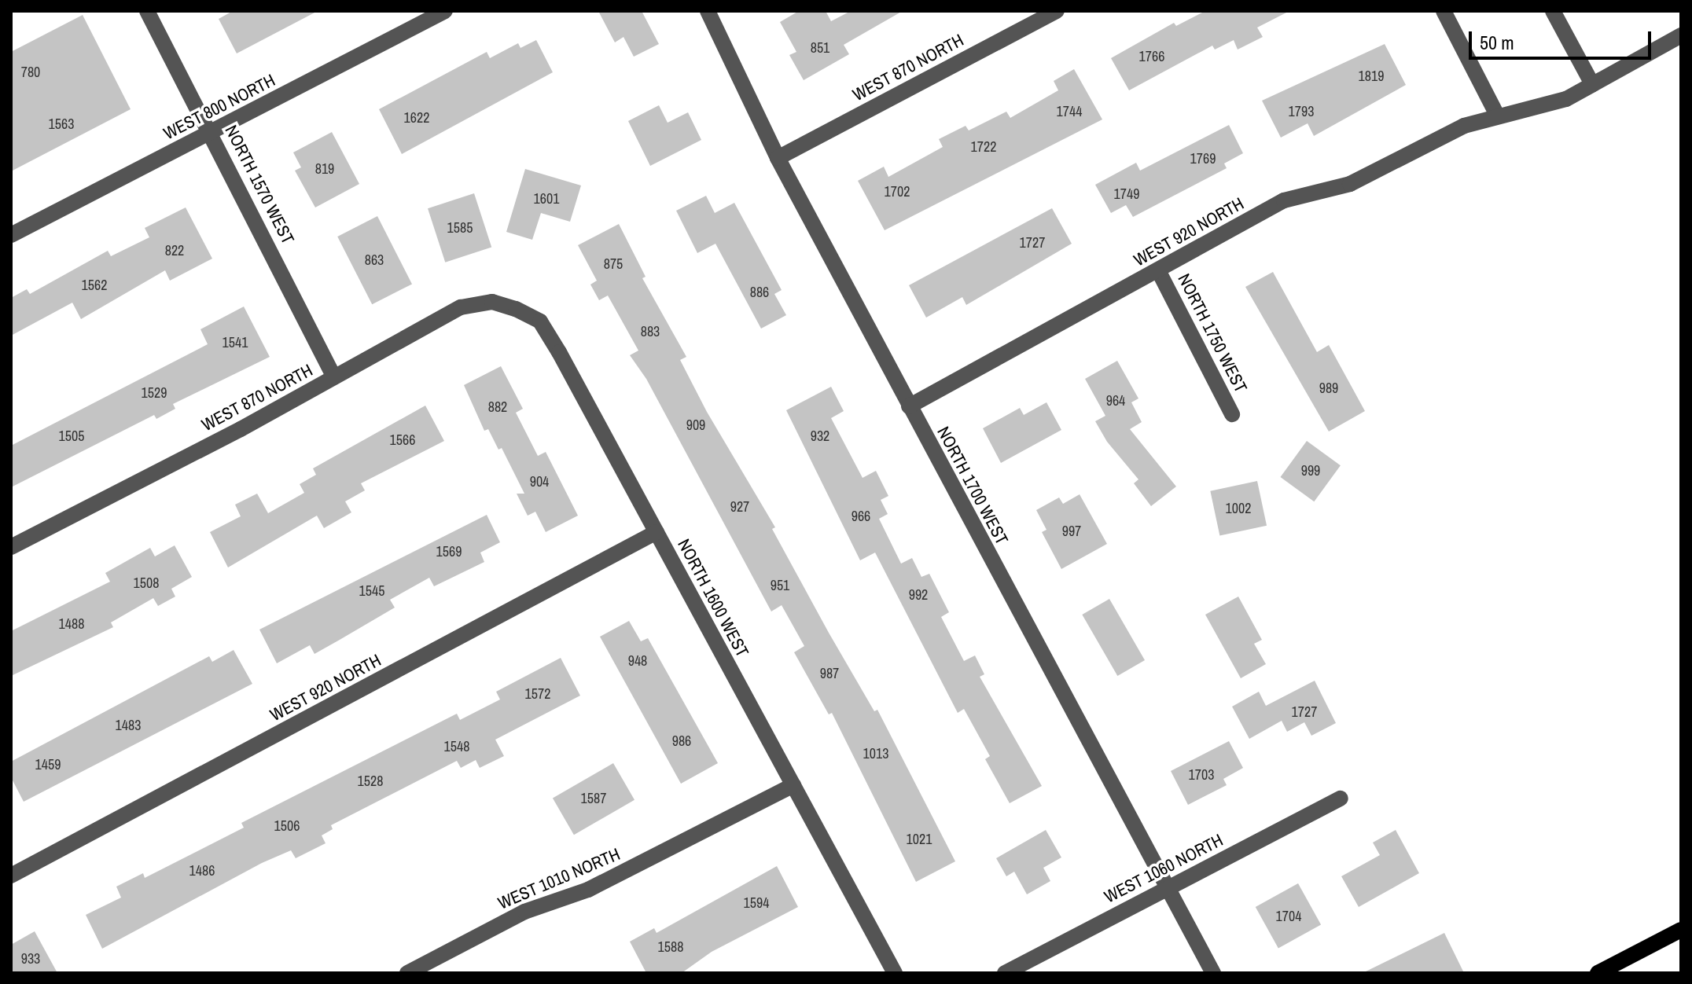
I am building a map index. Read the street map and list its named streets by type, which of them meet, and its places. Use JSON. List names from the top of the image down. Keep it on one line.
{"streets":{"street":["WEST 870 NORTH","WEST 800 NORTH","NORTH 1570 WEST","WEST 920 NORTH","NORTH 1750 WEST","NORTH 1700 WEST","NORTH 1600 WEST","WEST 1060 NORTH","WEST 1010 NORTH"]},"crossings":[["WEST 870 NORTH","NORTH 1570 WEST"],["WEST 870 NORTH","NORTH 1700 WEST"],["WEST 870 NORTH","NORTH 1600 WEST"],["WEST 800 NORTH","NORTH 1570 WEST"],["WEST 920 NORTH","NORTH 1750 WEST"],["WEST 920 NORTH","NORTH 1700 WEST"],["WEST 920 NORTH","NORTH 1600 WEST"],["NORTH 1700 WEST","WEST 1060 NORTH"],["NORTH 1600 WEST","WEST 1010 NORTH"]],"house_numbers":["851","1766","780","1819","1744","1793","1622","1563","1722","1769","819","1702","1749","1601","1585","1727","822","863","875","1562","886","883","1541","989","1529","964","882","909","1505","932","1566","999","904","927","1002","966","997","1569","1508","951","1545","992","1488","948","987","1572","1727","1483","986","1548","1013","1459","1703","1528","1587","1506","1021","1486","1594","1704","1588","933"],"scale_bar":"50 m"}
